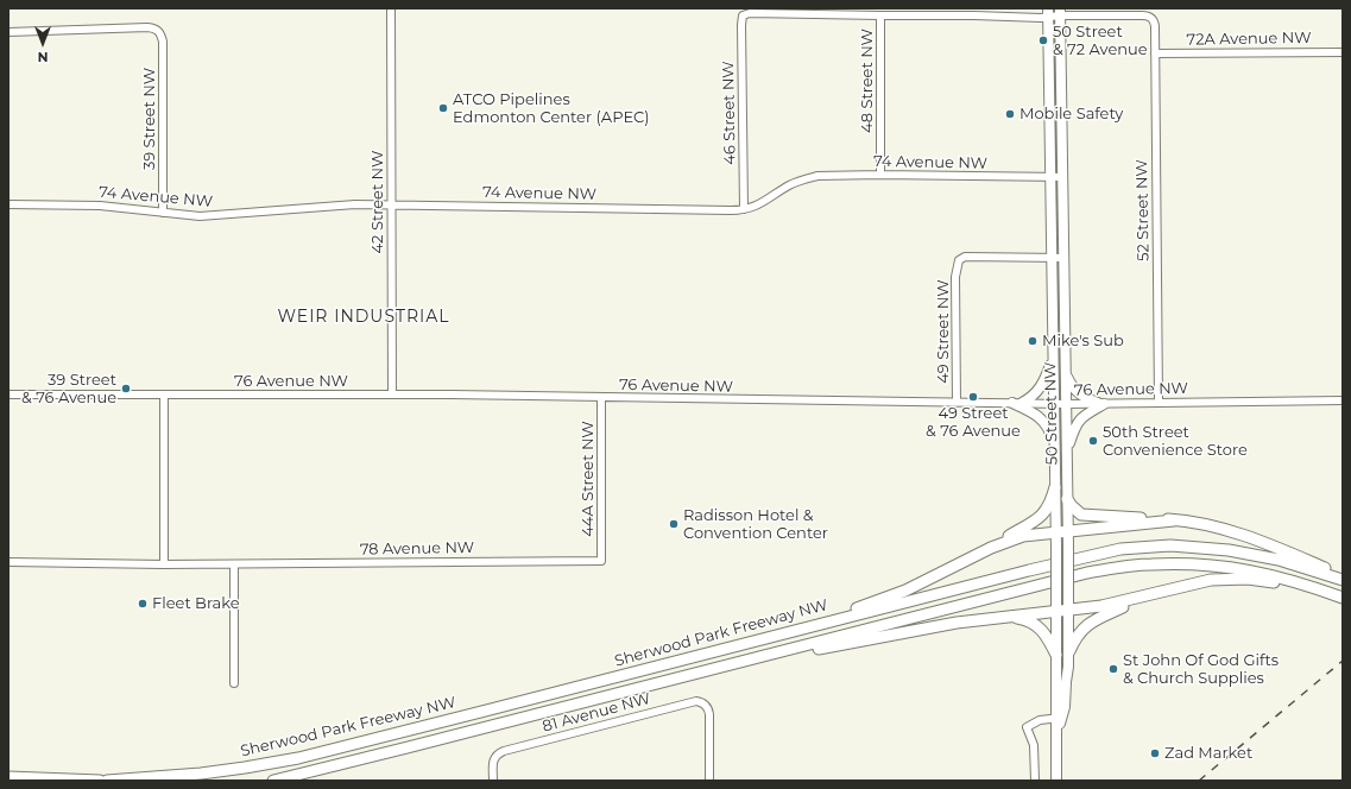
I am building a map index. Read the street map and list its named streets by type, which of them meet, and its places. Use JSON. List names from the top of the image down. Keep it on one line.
{"streets":{"highway":["Sherwood Park Freeway NW"],"main road":["50 Street NW"],"street":["72A Avenue NW","48 Street NW","46 Street NW","39 Street NW","74 Avenue NW","42 Street NW","52 Street NW","49 Street NW","76 Avenue NW","44A Street NW","78 Avenue NW","81 Avenue NW"]},"crossings":[["72A Avenue NW","52 Street NW"],["48 Street NW","46 Street NW"],["48 Street NW","74 Avenue NW"],["46 Street NW","74 Avenue NW"],["39 Street NW","74 Avenue NW"],["74 Avenue NW","42 Street NW"],["74 Avenue NW","50 Street NW"],["42 Street NW","76 Avenue NW"],["52 Street NW","76 Avenue NW"],["52 Street NW","50 Street NW"],["49 Street NW","76 Avenue NW"],["49 Street NW","50 Street NW"],["76 Avenue NW","50 Street NW"],["76 Avenue NW","44A Street NW"],["44A Street NW","78 Avenue NW"]],"districts":["WEIR INDUSTRIAL"],"places":["50 Street & 72 Avenue","ATCO Pipelines Edmonton Center (APEC)","Mobile Safety","Mike's Sub","39 Street & 76 Avenue","49 Street & 76 Avenue","50th Street Convenience Store","Radisson Hotel & Convention Center","Fleet Brake","St John Of God Gifts & Church Supplies","Zad Market"],"north":"bottom"}
